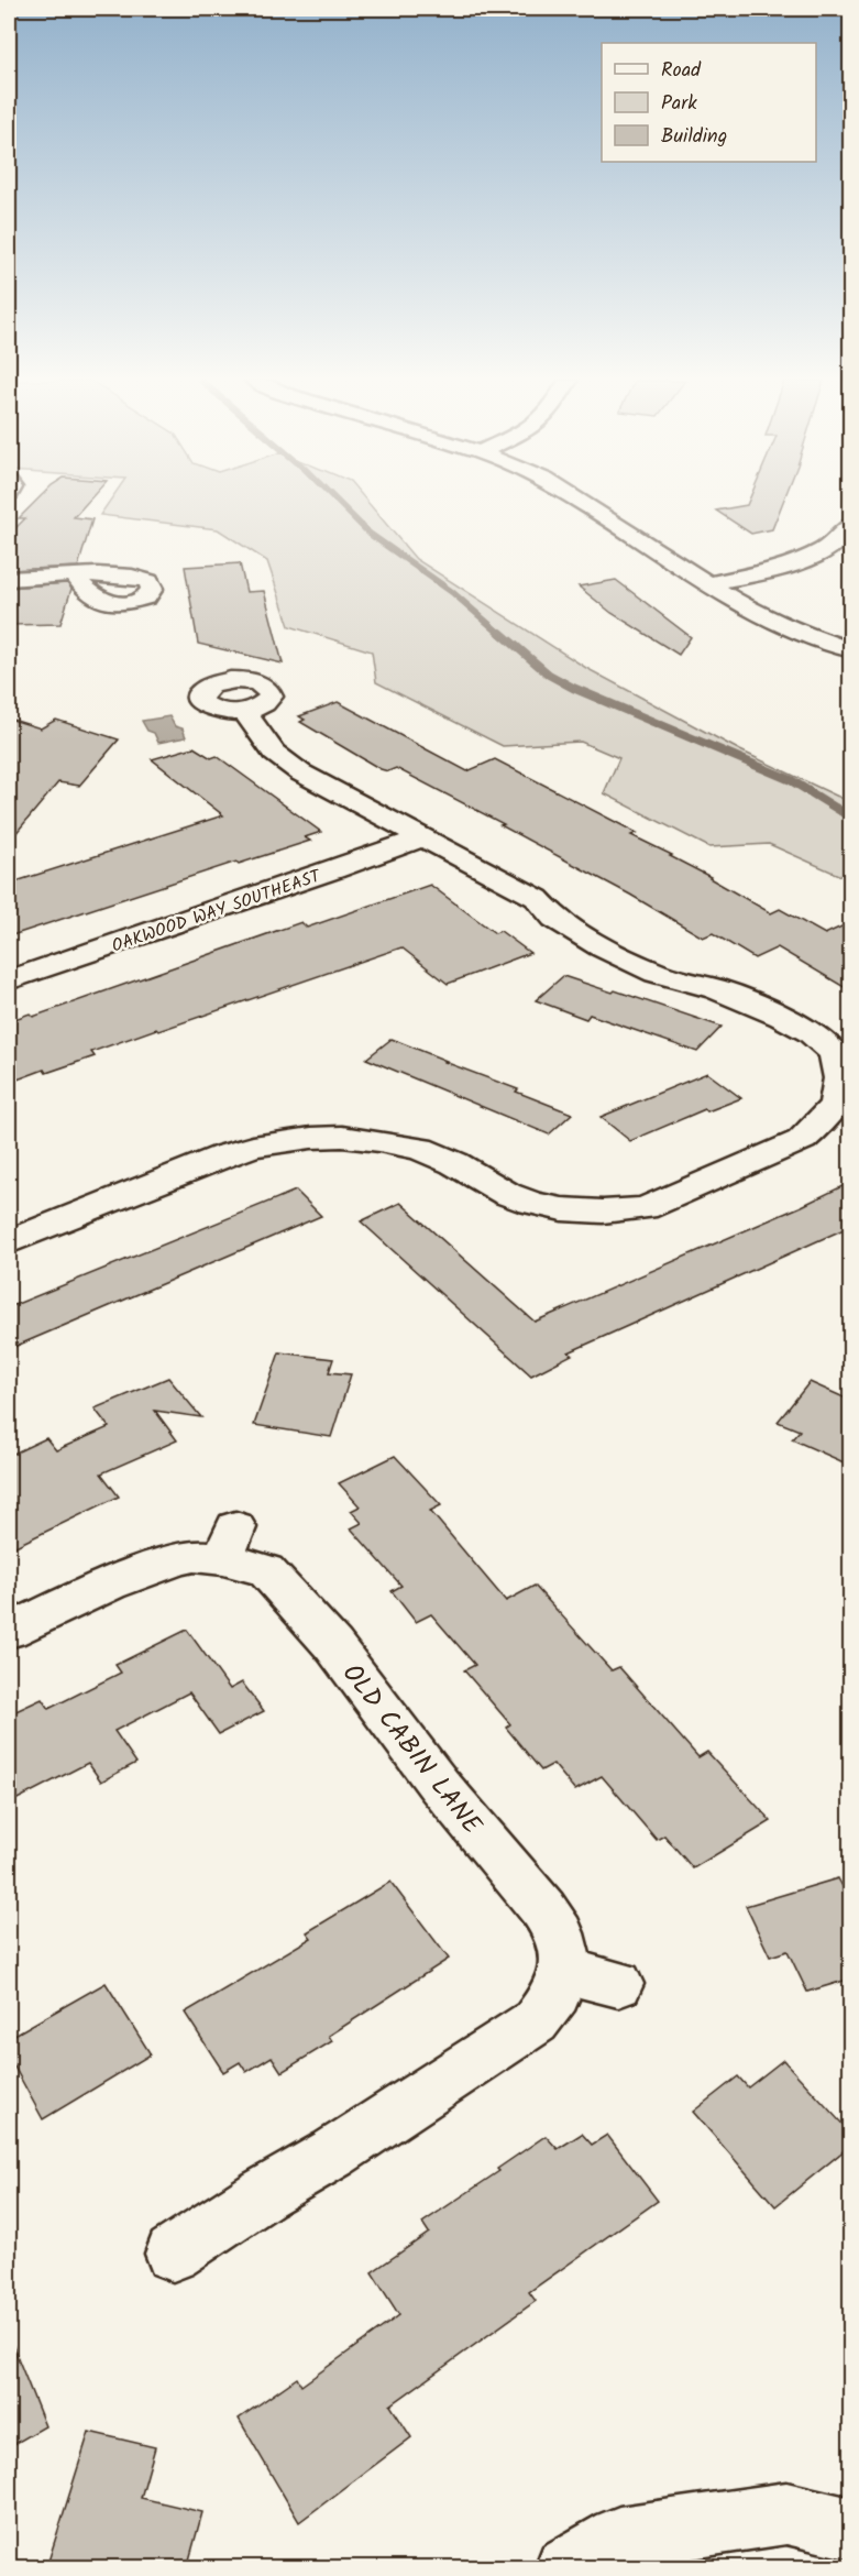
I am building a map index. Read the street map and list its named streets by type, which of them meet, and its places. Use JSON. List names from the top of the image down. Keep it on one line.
{"streets":{"street":["OAKWOOD WAY SOUTHEAST","OLD CABIN LANE"]},"legend":["Road","Park","Building"]}
